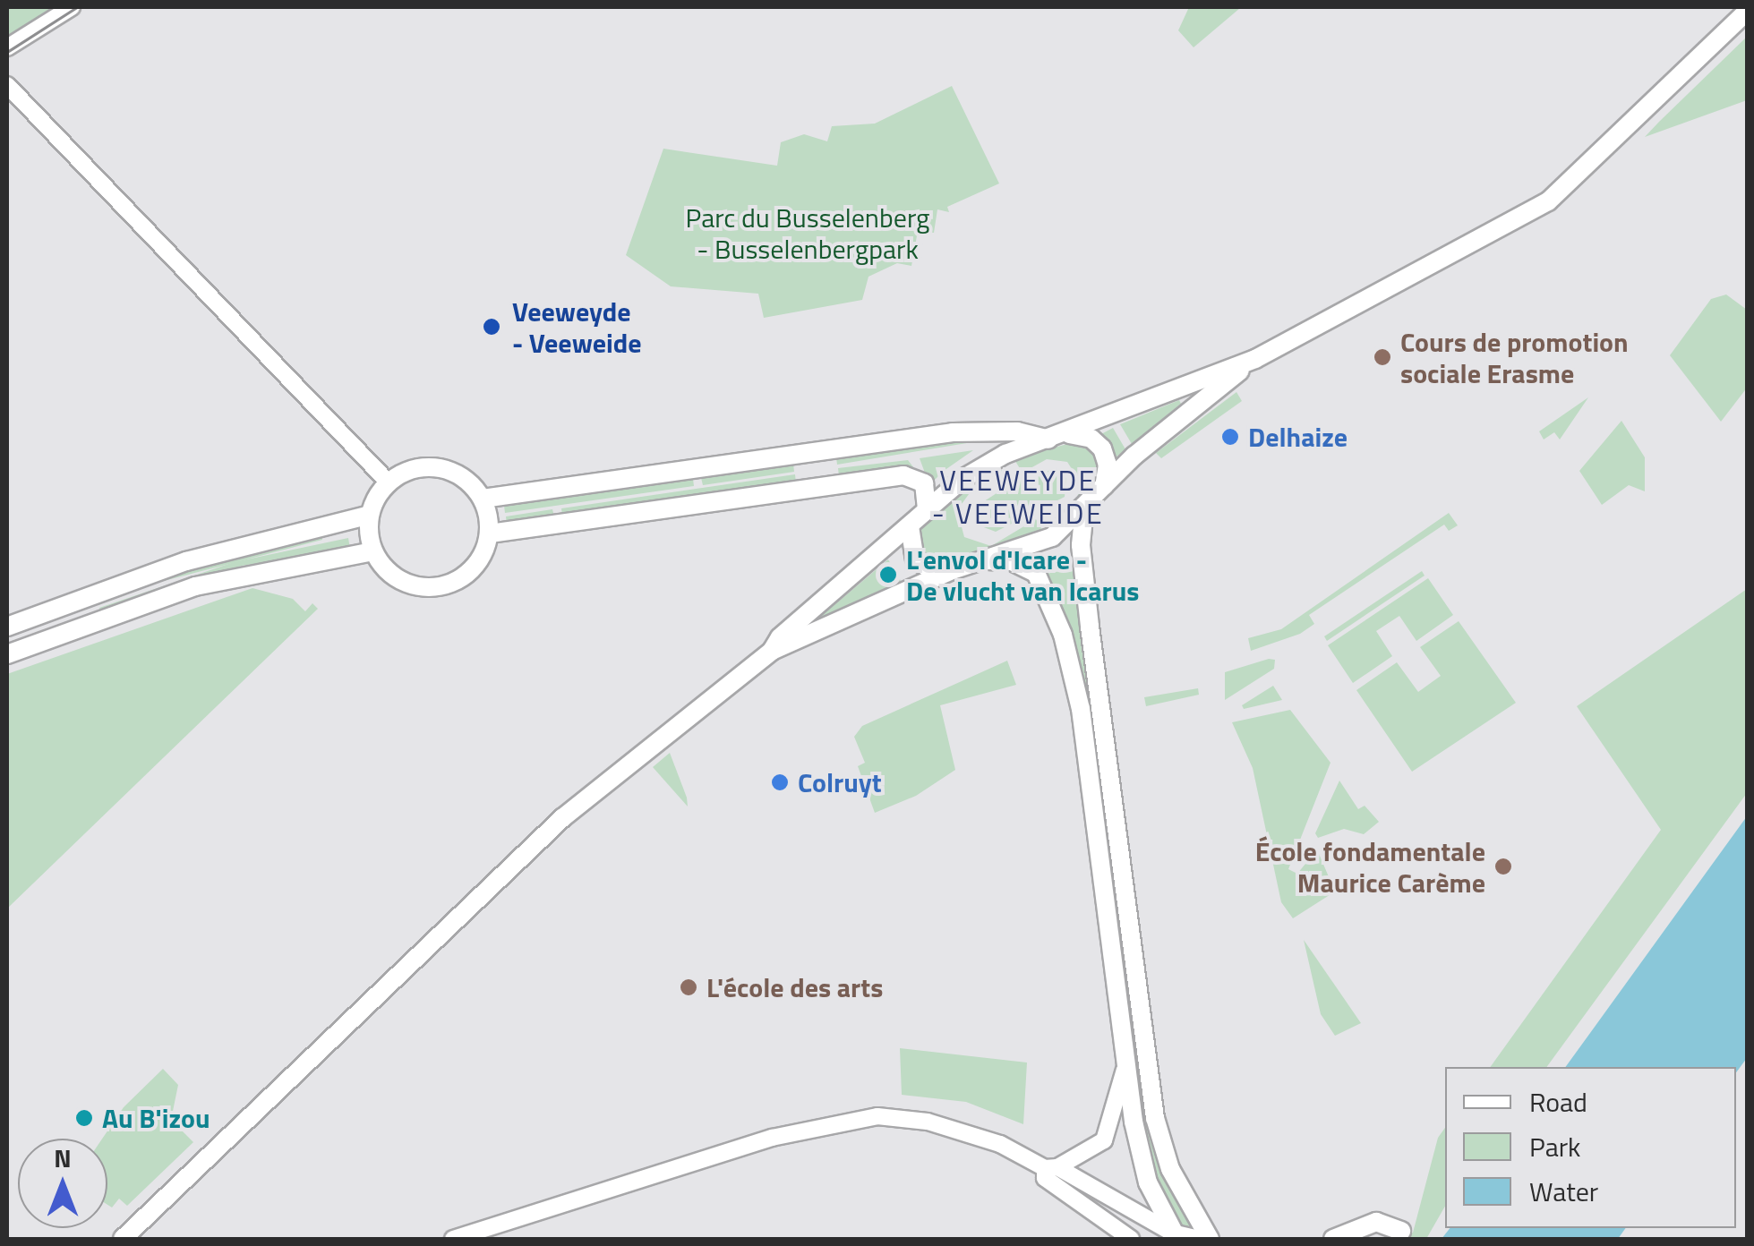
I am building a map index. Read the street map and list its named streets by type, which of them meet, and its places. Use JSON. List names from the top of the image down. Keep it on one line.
{"districts":["VEEWEYDE - VEEWEIDE"],"parks":["Parc du Busselenberg - Busselenbergpark"],"places":["Veeweyde - Veeweide","Cours de promotion sociale Erasme","Delhaize","L'envol d'Icare - De vlucht van Icarus","Colruyt","École fondamentale Maurice Carème","L'école des arts","Au B'izou"],"legend":["Road","Park","Water"],"north":"top"}
